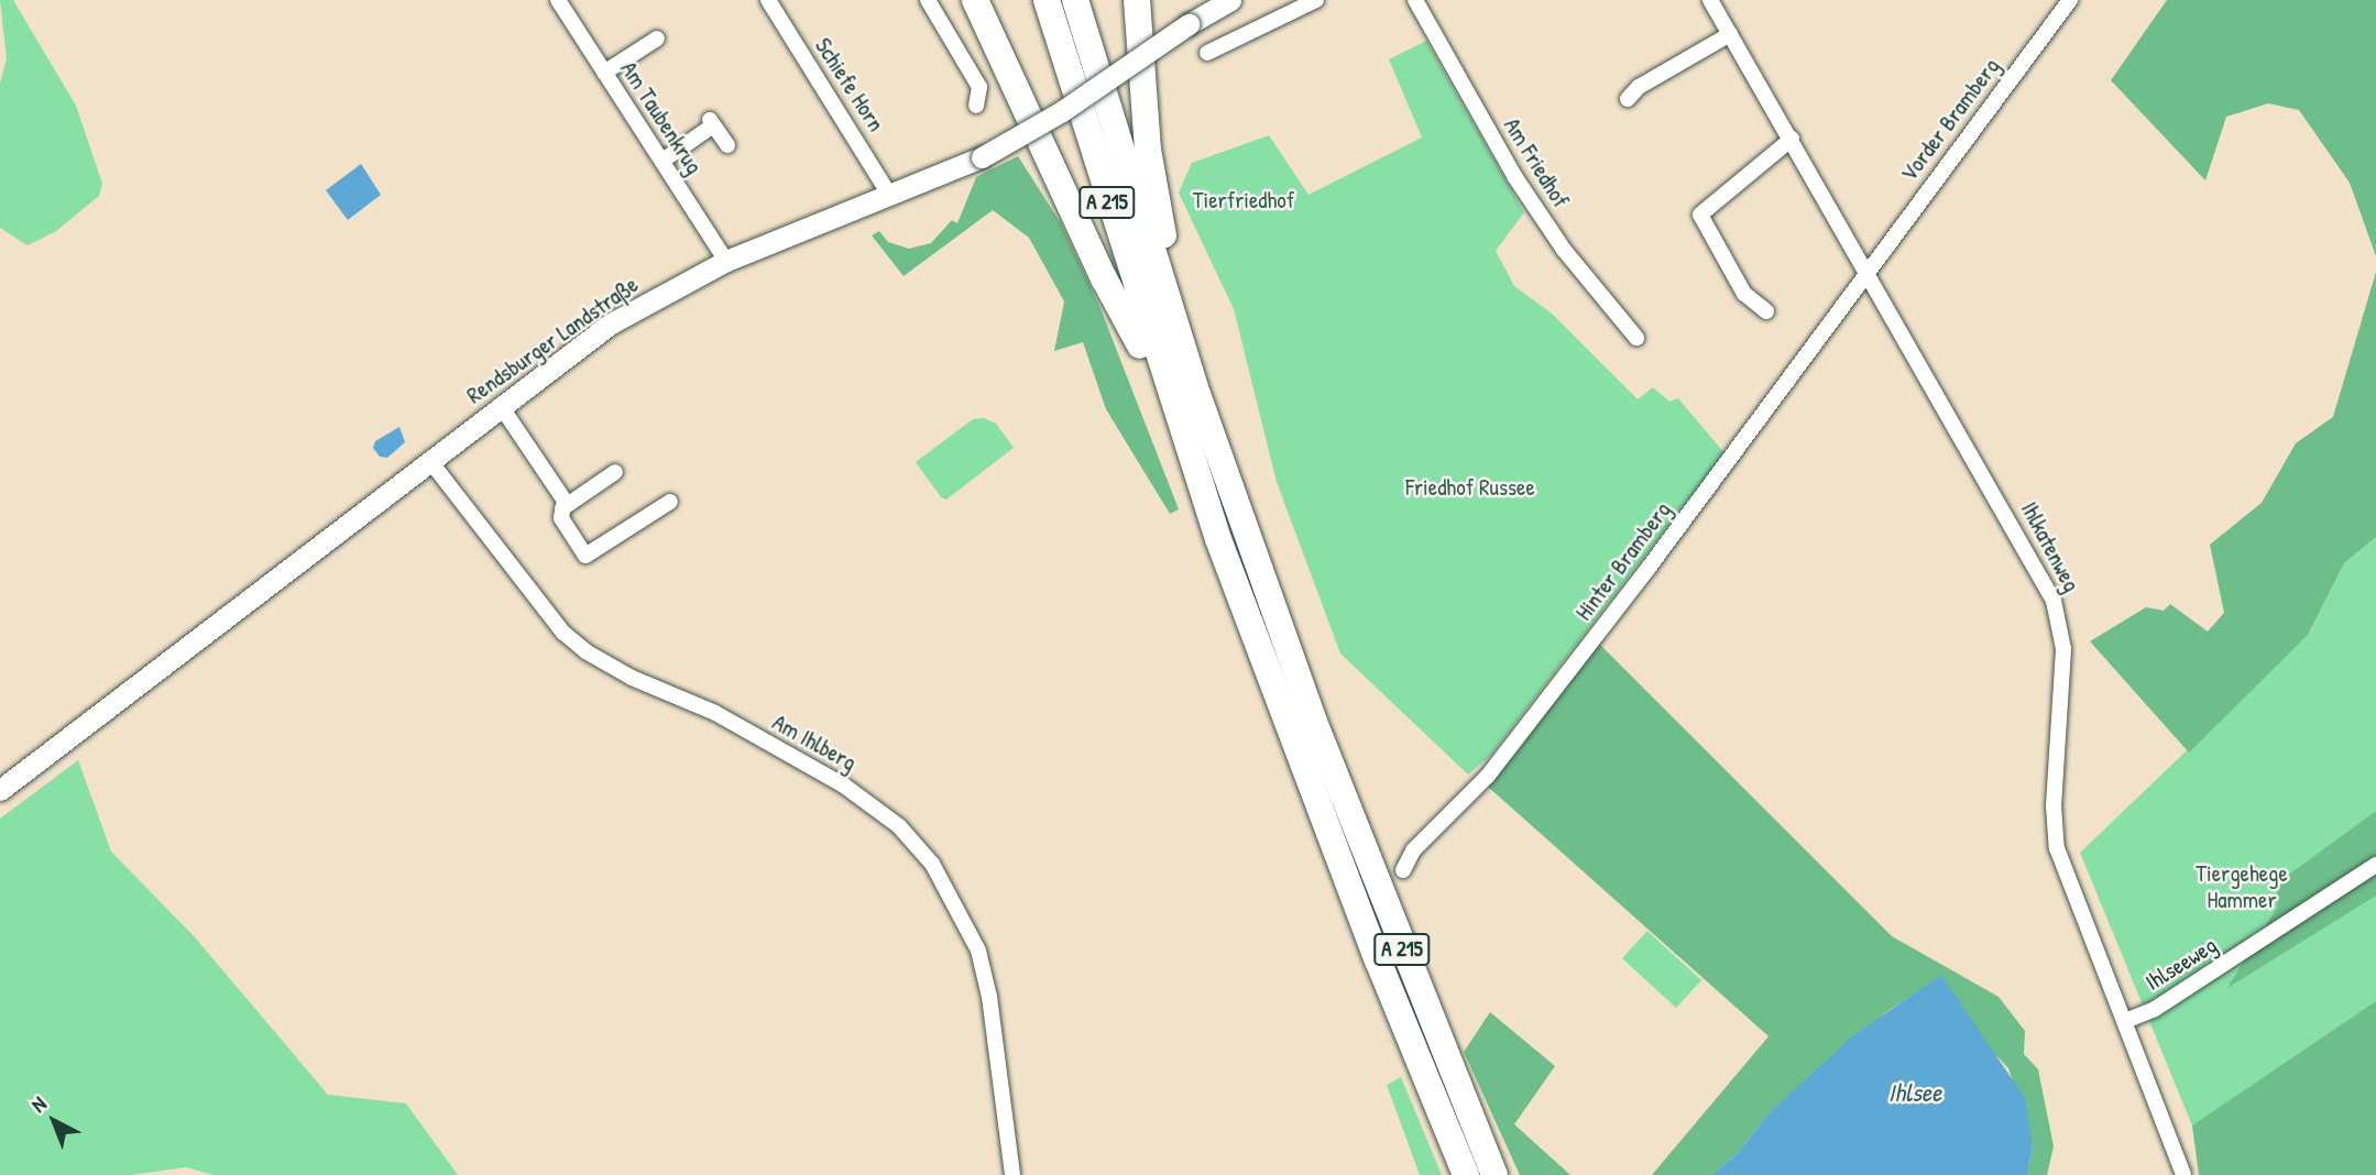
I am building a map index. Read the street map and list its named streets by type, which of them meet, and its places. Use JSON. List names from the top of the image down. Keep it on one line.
{"streets":{"highway":["A 215"],"street":["Schiefe Horn","Am Taubenkrug","Vorder Bramberg","Am Friedhof","Rendsburger Landstraße","Ihlkatenweg","Hinter Bramberg","Am Ihlberg","Ihlseeweg"]},"crossings":[["Schiefe Horn","Rendsburger Landstraße"],["Am Taubenkrug","Rendsburger Landstraße"],["Vorder Bramberg","Ihlkatenweg"],["Vorder Bramberg","Hinter Bramberg"],["Rendsburger Landstraße","Am Ihlberg"],["Ihlkatenweg","Hinter Bramberg"],["Ihlkatenweg","Ihlseeweg"]],"water":["Ihlsee"],"parks":["Tierfriedhof","Friedhof Russee","Tiergehege Hammer"],"north":"top left"}
